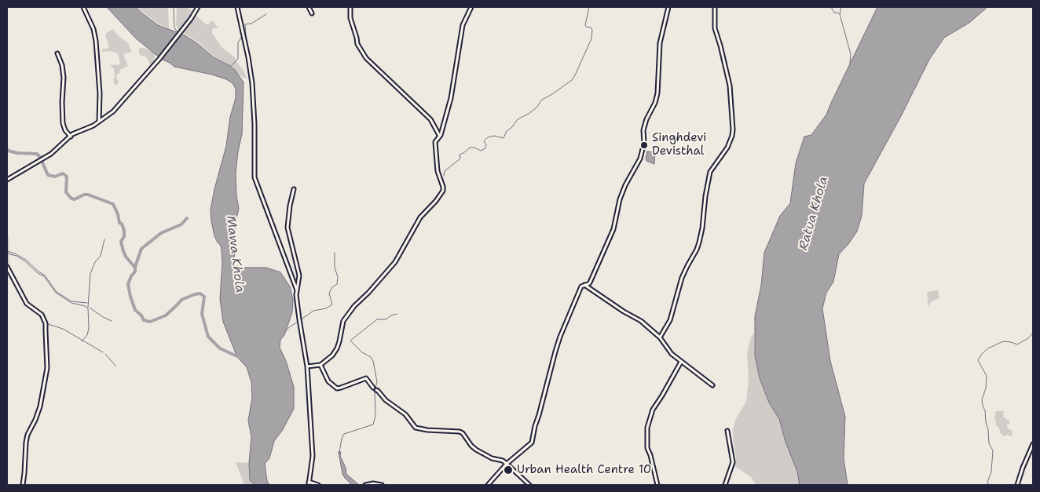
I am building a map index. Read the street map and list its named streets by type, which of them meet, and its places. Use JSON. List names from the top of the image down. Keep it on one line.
{"water":["Ratua Khola","Mawa Khola"],"places":["Singhdevi Devisthal","Urban Health Centre 10"]}
